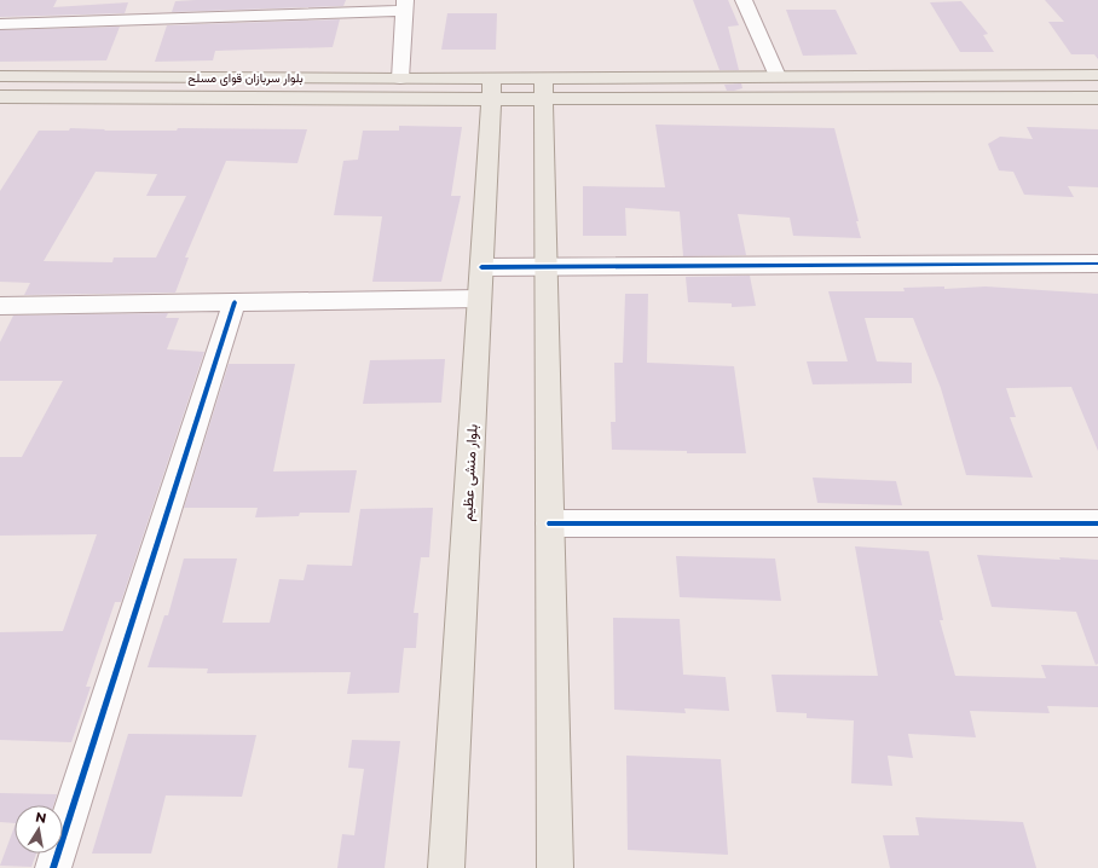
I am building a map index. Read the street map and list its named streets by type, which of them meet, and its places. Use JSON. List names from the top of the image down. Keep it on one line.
{"streets":{"main road":["بلوار سربازان قوای مسلح","بلوار منشی عظیم"]},"crossings":[["بلوار سربازان قوای مسلح","بلوار منشی عظیم"]],"north":"top"}
